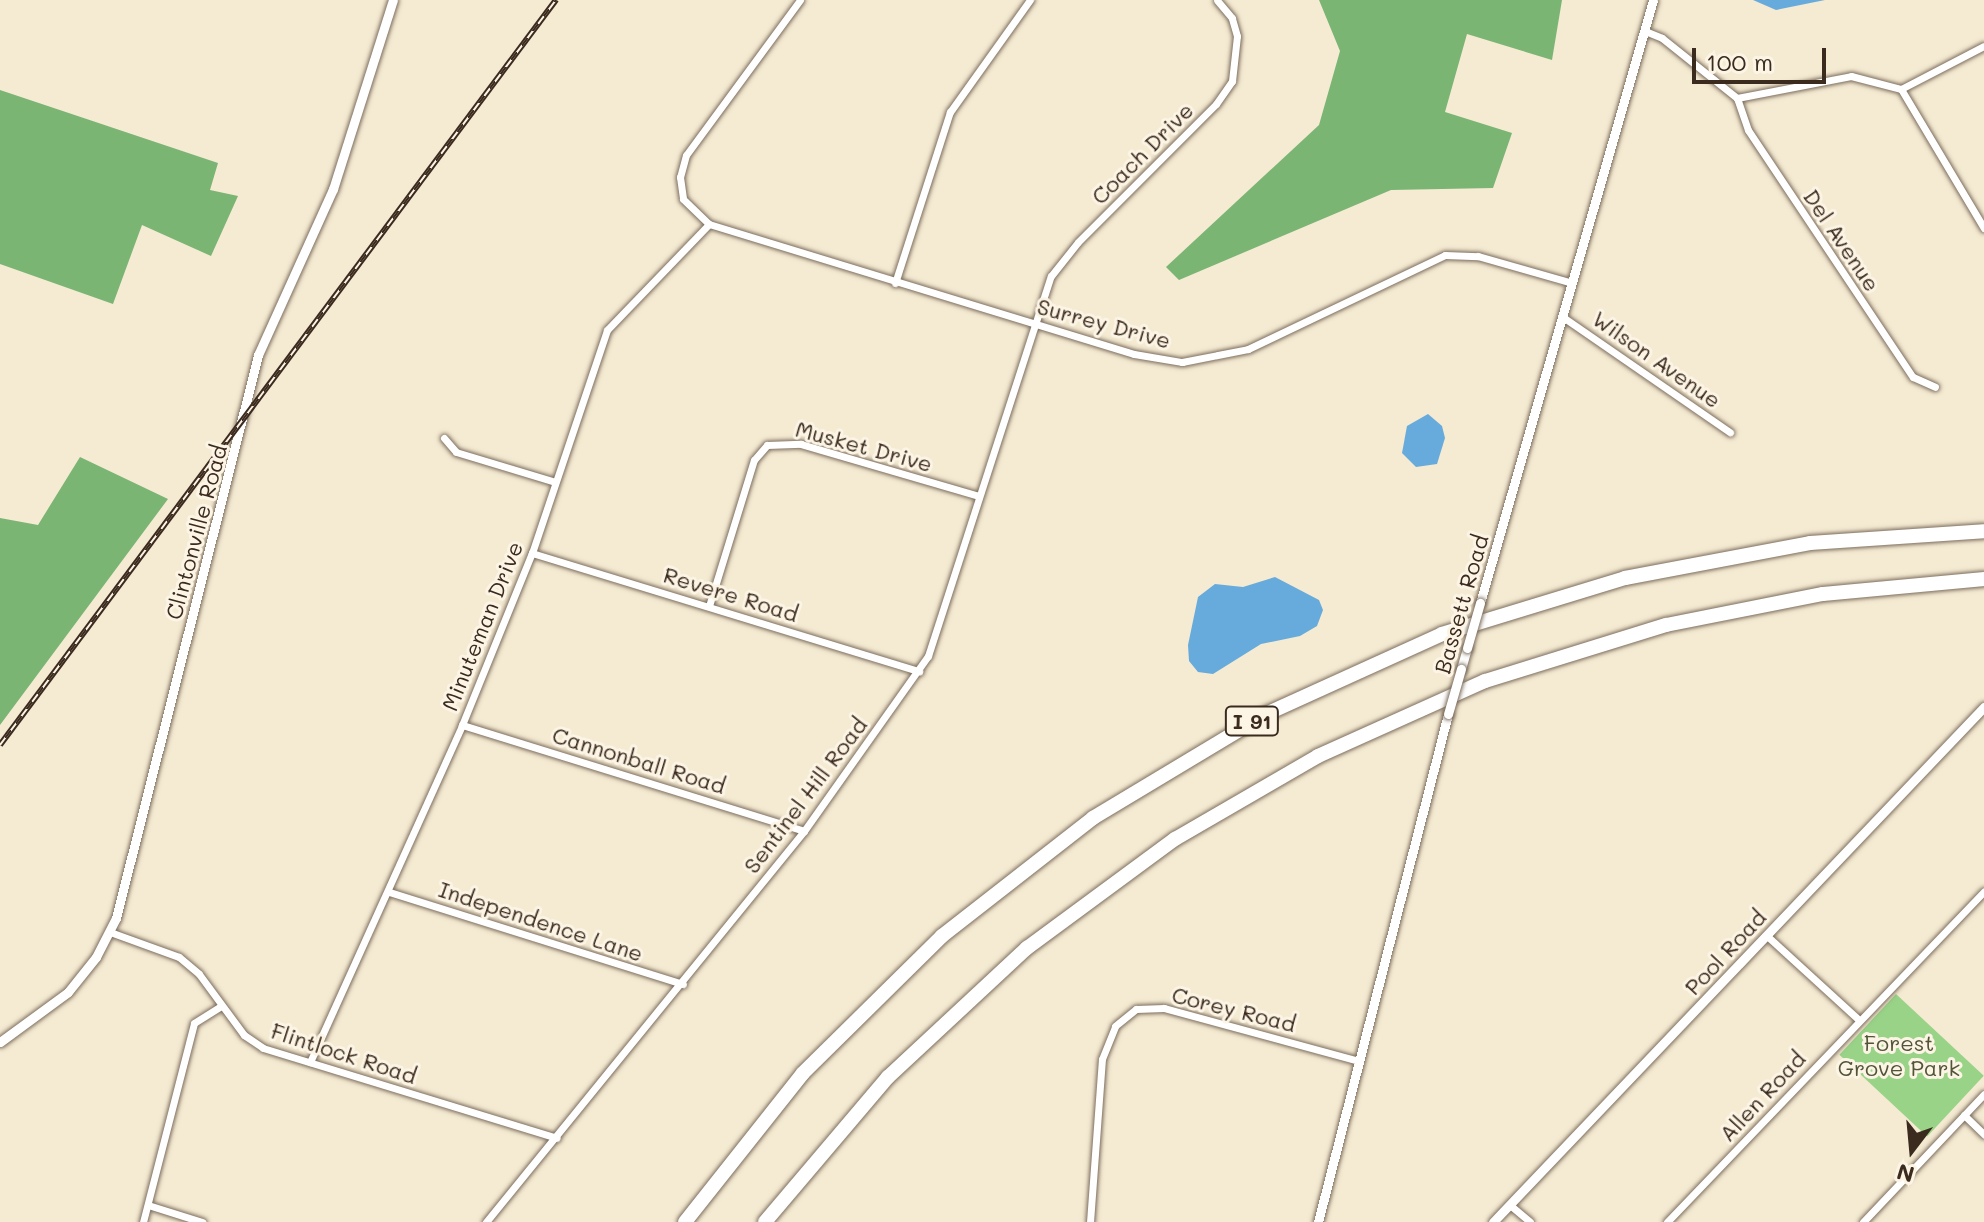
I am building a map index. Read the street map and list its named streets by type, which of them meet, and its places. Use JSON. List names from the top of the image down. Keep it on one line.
{"streets":{"highway":["I 91"],"street":["Coach Drive","Del Avenue","Surrey Drive","Wilson Avenue","Musket Drive","Clintonville Road","Revere Road","Bassett Road","Minuteman Drive","Cannonball Road","Sentinel Hill Road","Independence Lane","Pool Road","Corey Road","Flintlock Road","Allen Road"]},"crossings":[["Coach Drive","Surrey Drive"],["Coach Drive","Sentinel Hill Road"],["Surrey Drive","Bassett Road"],["Surrey Drive","Minuteman Drive"],["Surrey Drive","Sentinel Hill Road"],["Wilson Avenue","Bassett Road"],["Musket Drive","Revere Road"],["Musket Drive","Sentinel Hill Road"],["Clintonville Road","Flintlock Road"],["Revere Road","Minuteman Drive"],["Revere Road","Sentinel Hill Road"],["Bassett Road","Corey Road"],["Minuteman Drive","Cannonball Road"],["Minuteman Drive","Independence Lane"],["Minuteman Drive","Flintlock Road"],["Cannonball Road","Sentinel Hill Road"],["Sentinel Hill Road","Independence Lane"],["Sentinel Hill Road","Flintlock Road"]],"parks":["Forest Grove Park"],"scale_bar":"100 m","north":"bottom"}
